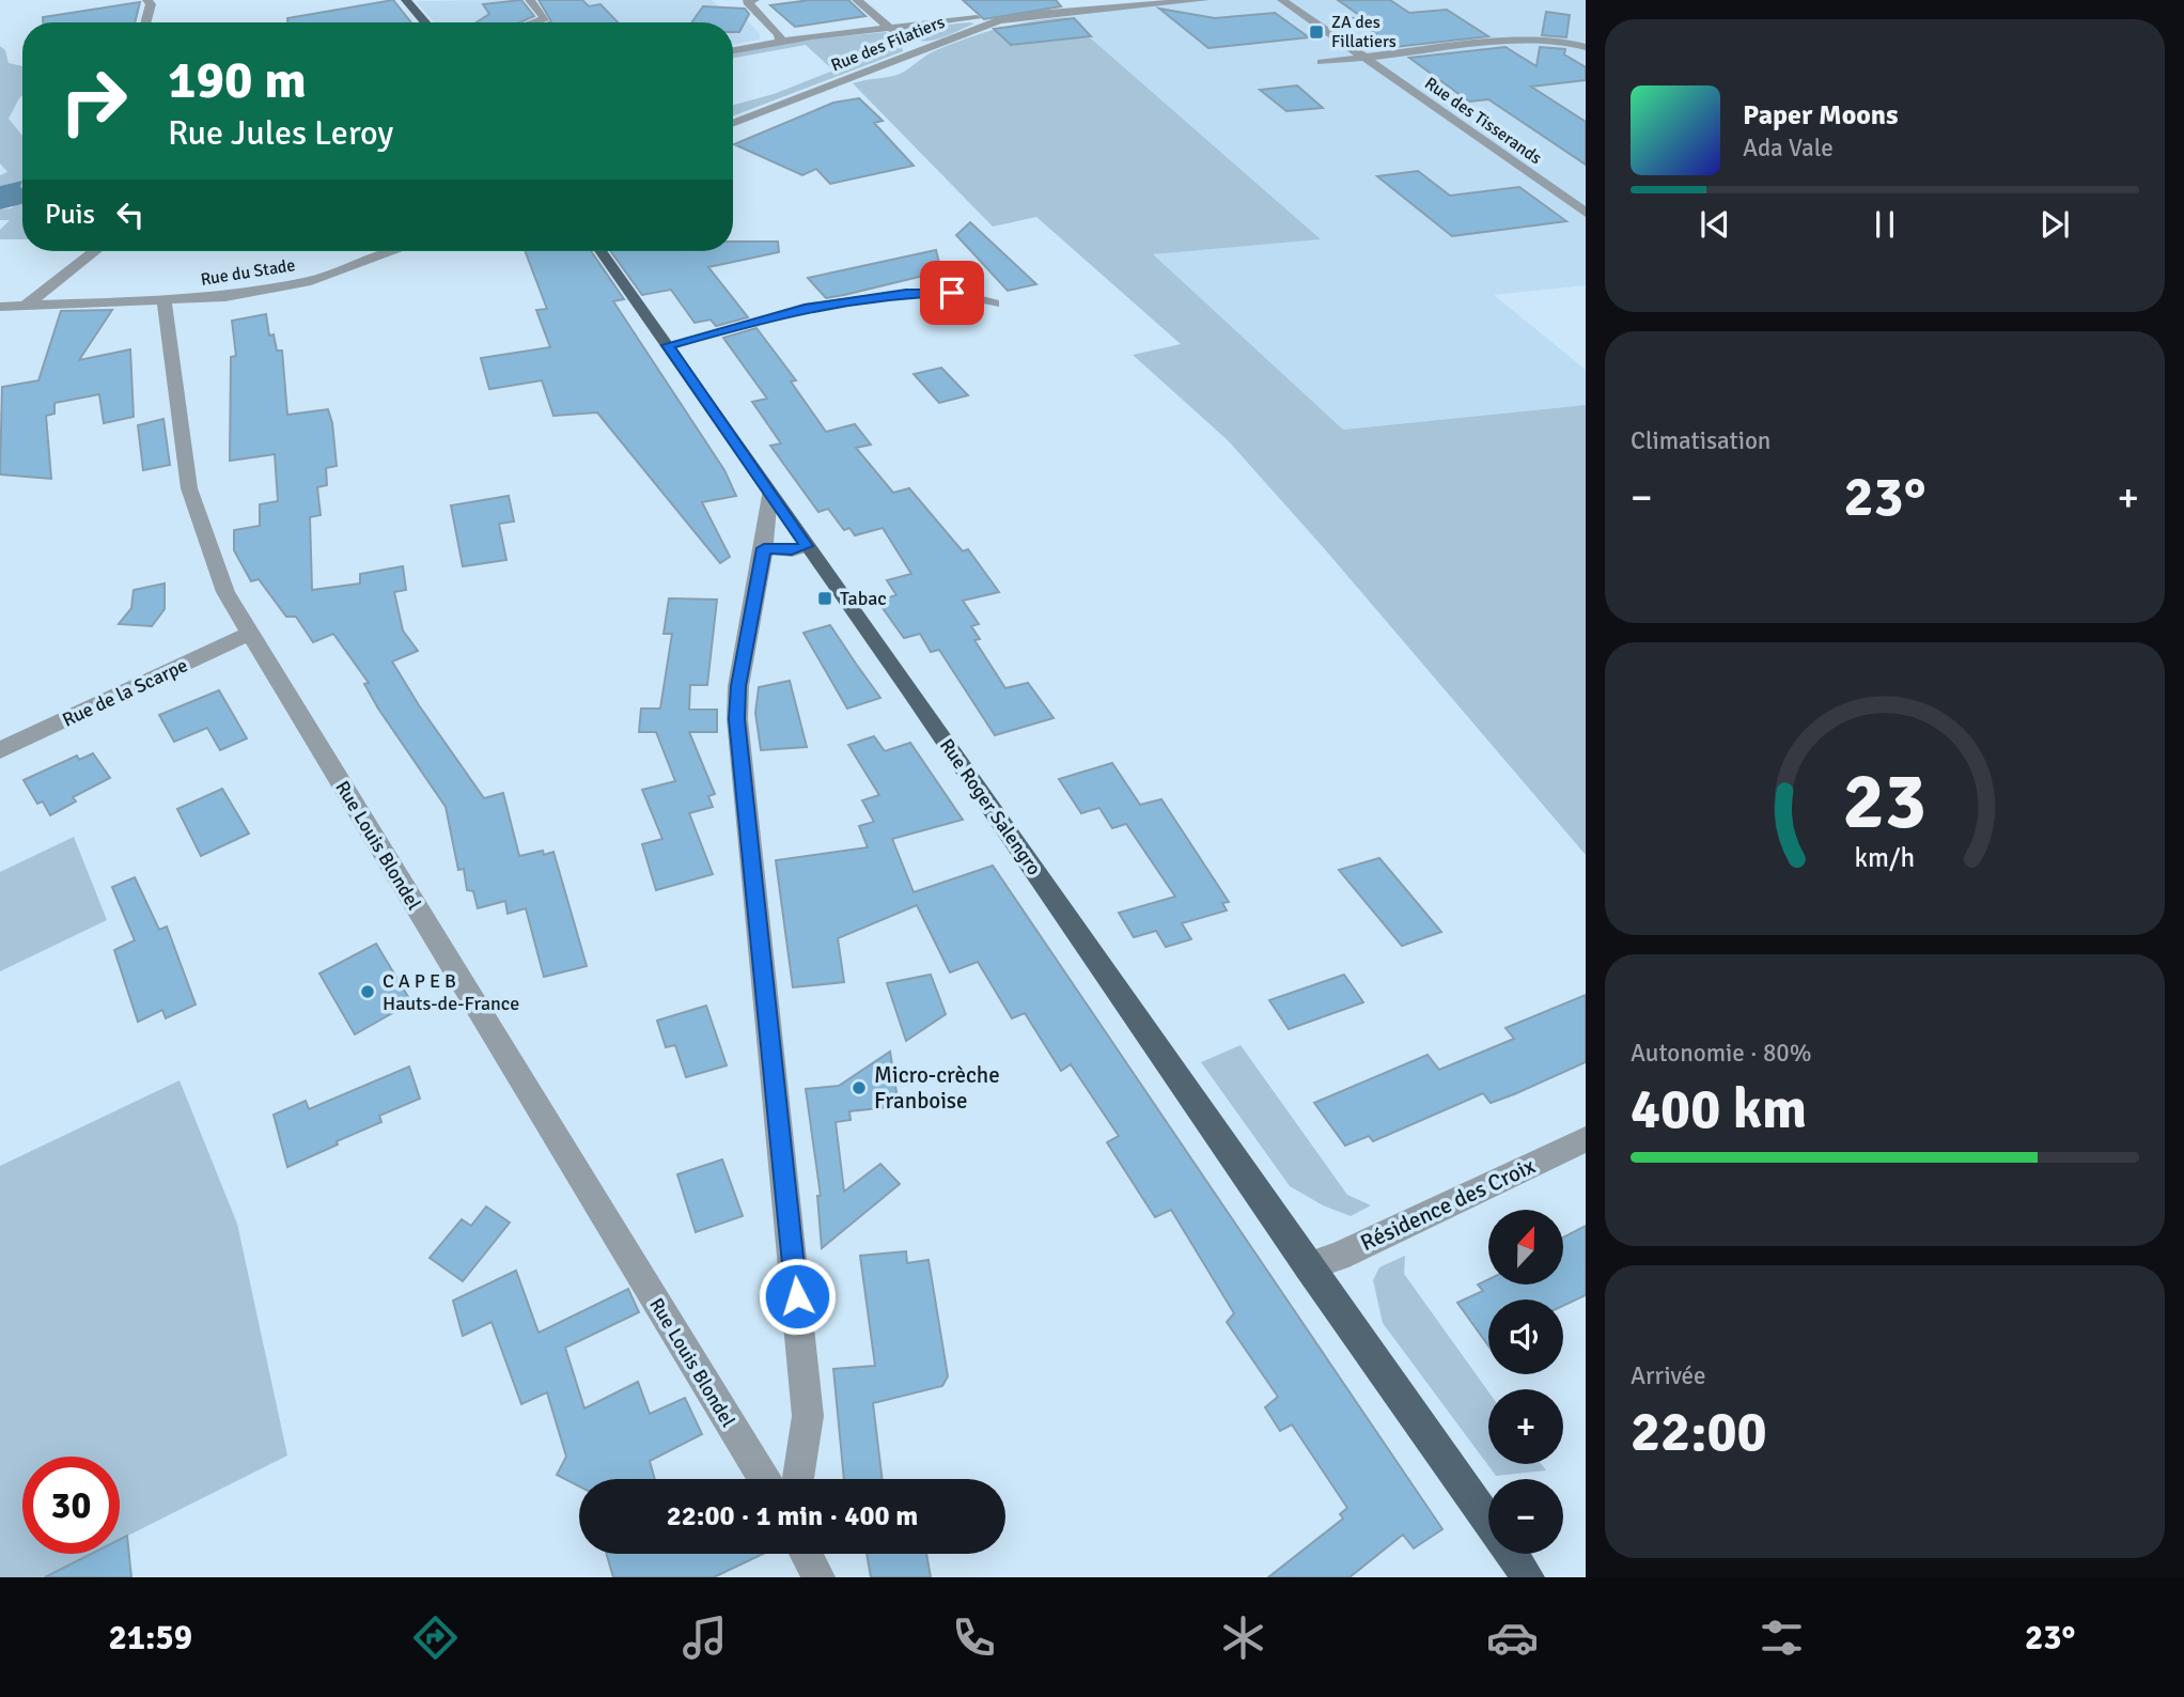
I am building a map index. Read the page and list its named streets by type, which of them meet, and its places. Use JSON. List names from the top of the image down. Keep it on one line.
{"streets":{"main road":["Rue Roger Salengro"],"street":["Rue des Filatiers","Rue des Tisserands","Rue du Stade","Rue de la Scarpe","Rue Louis Blondel","Résidence des Croix"]},"crossings":[["Rue du Stade","Rue Louis Blondel"],["Rue de la Scarpe","Rue Louis Blondel"],["Rue Roger Salengro","Résidence des Croix"]],"places":{"transit":["ZA des Fillatiers","Tabac"],"other":["C A P E B Hauts-de-France","Micro-crèche Franboise"]},"north":"top","page":{"turn":["190 m","Rue Jules Leroy"],"song":["Paper Moons","Ada Vale"],"then":"Puis","tile":["Climatisation",["Autonomie · 80%","400 km"],["Arrivée","22:00"]],"heat":["−","23°","+"],"map_buttons":["+","−"],"limit":"30","trip":"22:00 · 1 min · 400 m","tabs":["21:59","23°"],"gauge":["23","km/h"]}}
